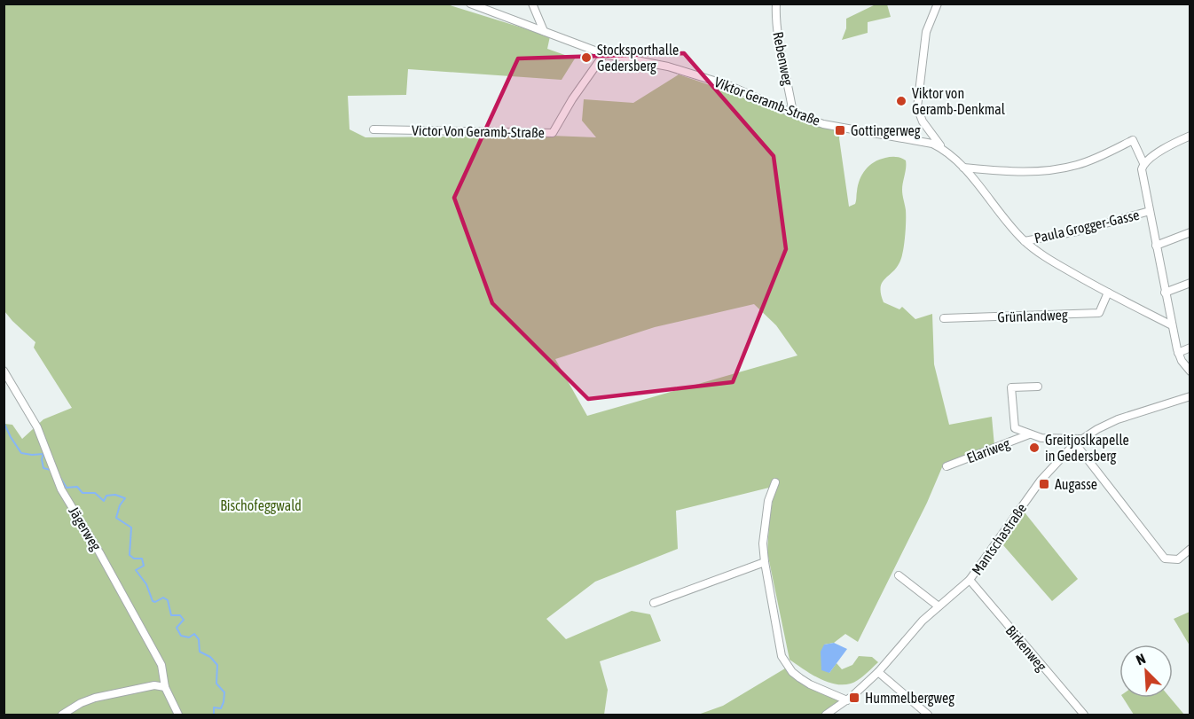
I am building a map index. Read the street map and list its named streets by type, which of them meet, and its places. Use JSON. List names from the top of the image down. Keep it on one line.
{"streets":{"street":["Rebenweg","Viktor Geramb-Straße","Victor Von Geramb-Straße","Paula Grogger-Gasse","Grünlandweg","Elariweg","Jägerweg","Mantschastraße","Birkenweg"]},"crossings":[["Rebenweg","Viktor Geramb-Straße"],["Viktor Geramb-Straße","Victor Von Geramb-Straße"],["Viktor Geramb-Straße","Paula Grogger-Gasse"],["Viktor Geramb-Straße","Grünlandweg"],["Elariweg","Mantschastraße"],["Mantschastraße","Birkenweg"]],"parks":["Bischofeggwald"],"places":{"other":["Stocksporthalle Gedersberg","Viktor von Geramb-Denkmal","Greitjoslkapelle in Gedersberg"],"transit":["Gottingerweg","Augasse","Hummelbergweg"]},"north":"top left"}
